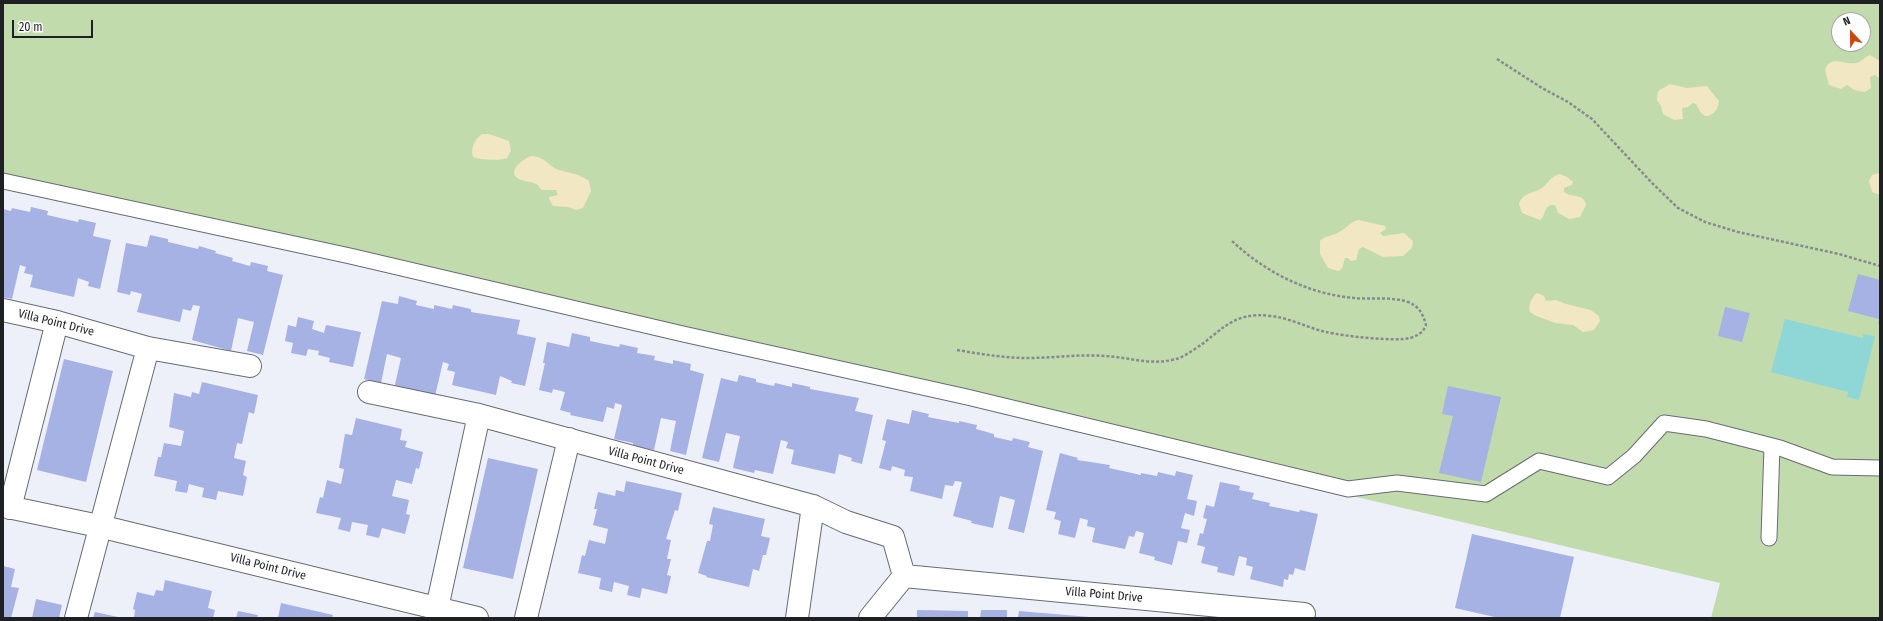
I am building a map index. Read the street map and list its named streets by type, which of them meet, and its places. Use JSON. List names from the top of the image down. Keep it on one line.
{"streets":{"street":["Villa Point Drive"]},"scale_bar":"20 m","north":"top"}
